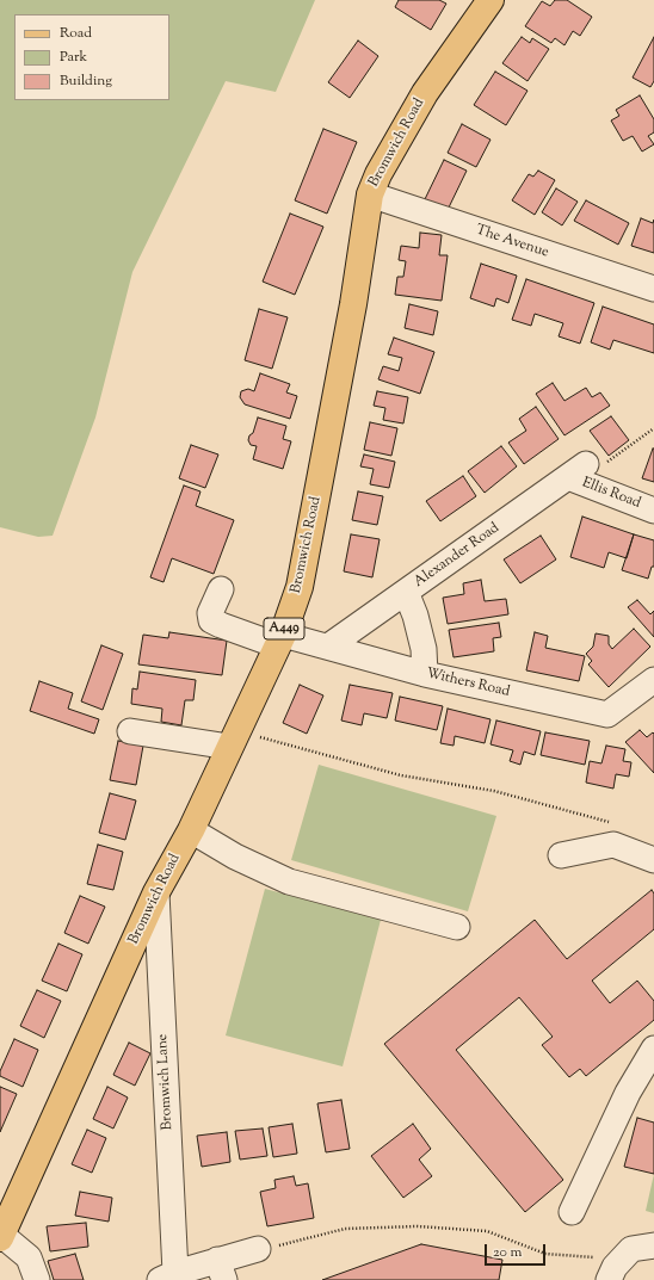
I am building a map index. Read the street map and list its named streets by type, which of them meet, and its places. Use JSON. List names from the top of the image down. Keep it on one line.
{"streets":{"main road":["Bromwich Road","A449"],"street":["The Avenue","Ellis Road","Alexander Road","Withers Road","Bromwich Lane"]},"crossings":[["Bromwich Road","The Avenue"],["Bromwich Road","Withers Road"],["Bromwich Road","Bromwich Lane"],["Ellis Road","Alexander Road"],["Alexander Road","Withers Road"]],"legend":["Road","Park","Building"],"scale_bar":"20 m"}
